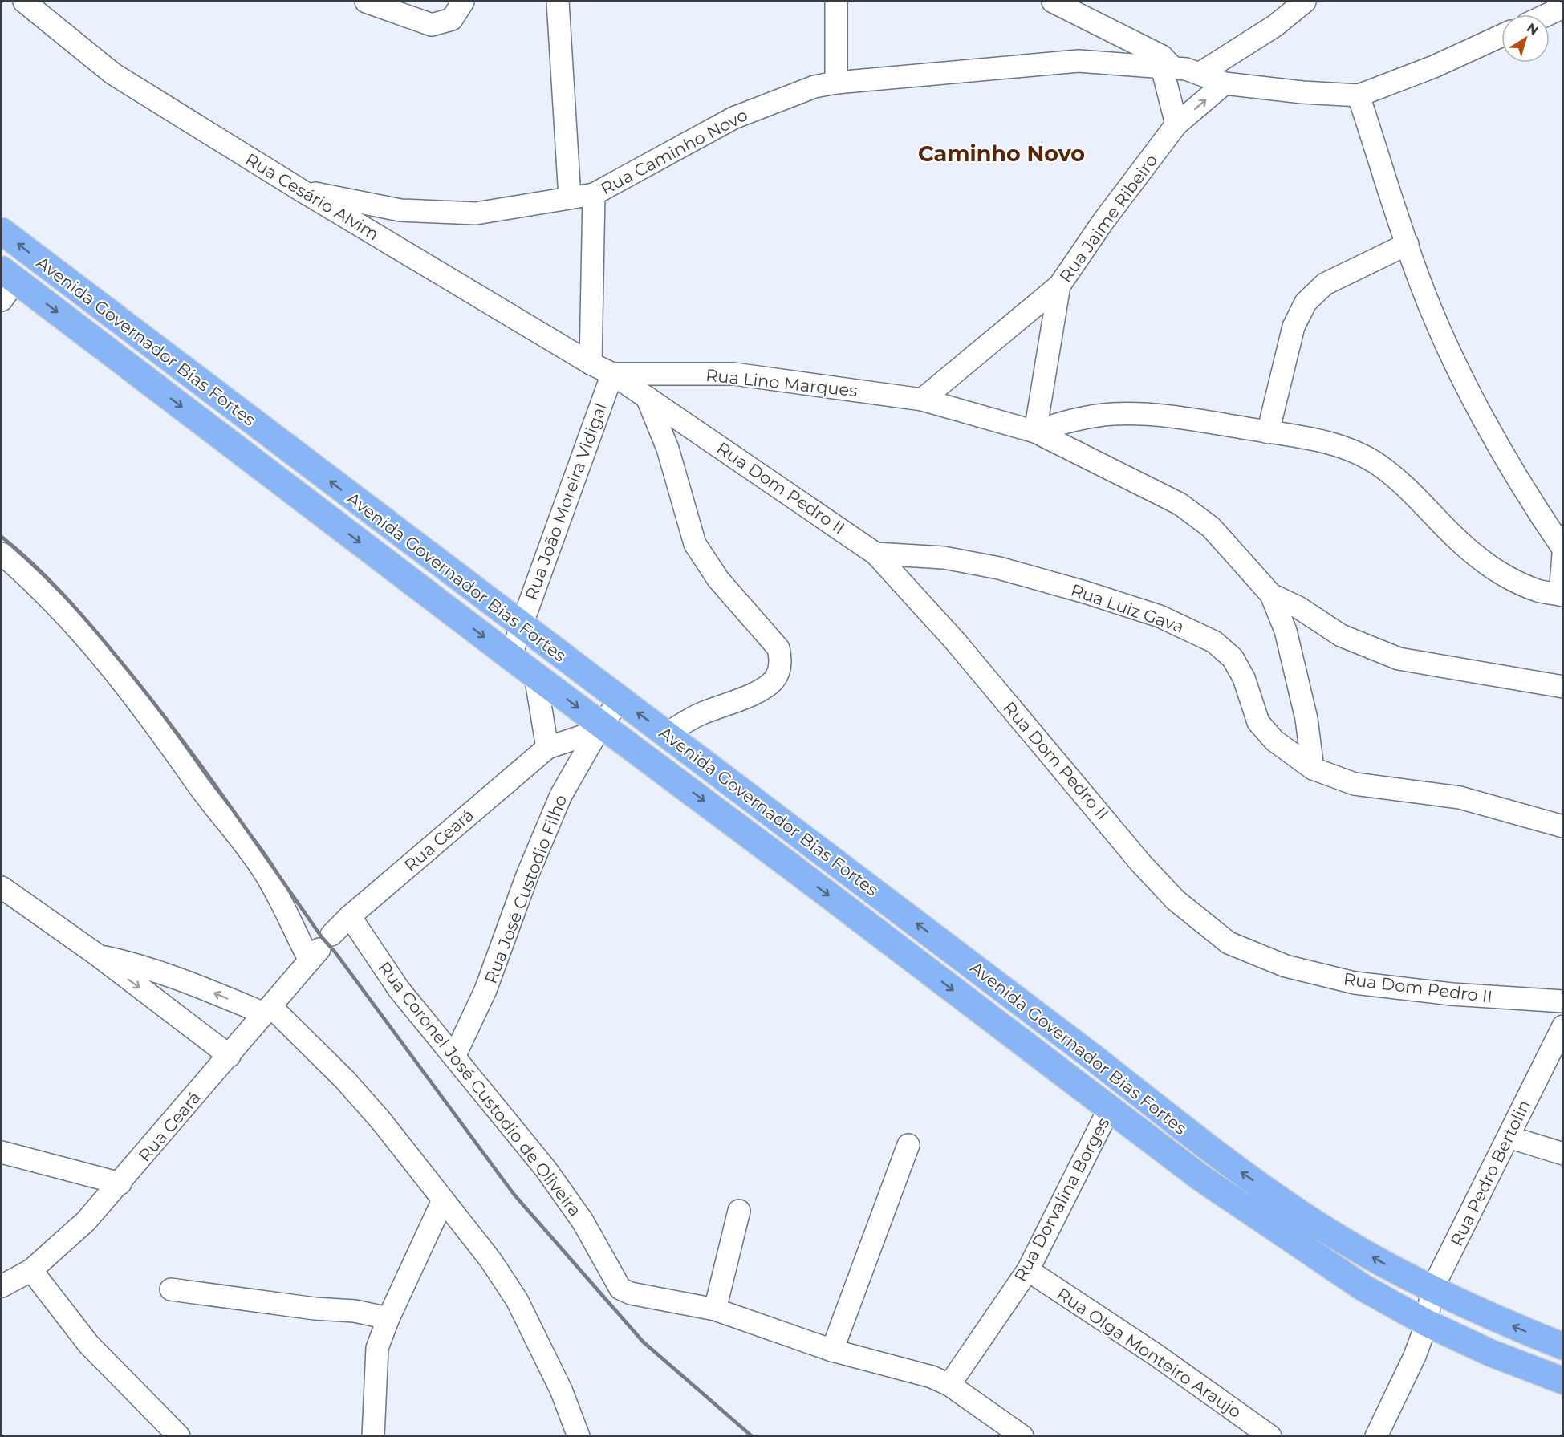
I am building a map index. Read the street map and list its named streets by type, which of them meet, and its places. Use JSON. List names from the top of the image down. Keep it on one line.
{"streets":{"main road":["Avenida Governador Bias Fortes"],"street":["Rua Caminho Novo","Rua Cesário Alvim","Rua Jaime Ribeiro","Rua Lino Marques","Rua Dom Pedro II","Rua João Moreira Vidigal","Rua Luiz Gava","Rua Ceará","Rua José Custodio Filho","Rua Coronel José Custodio de Oliveira","Rua Pedro Bertolin","Rua Dorvalina Borges","Rua Olga Monteiro Araujo"]},"crossings":[["Rua Caminho Novo","Rua Cesário Alvim"],["Rua Caminho Novo","Rua Jaime Ribeiro"],["Rua Cesário Alvim","Rua Lino Marques"],["Rua Cesário Alvim","Rua Dom Pedro II"],["Rua Cesário Alvim","Rua João Moreira Vidigal"],["Rua Jaime Ribeiro","Rua Lino Marques"],["Avenida Governador Bias Fortes","Rua João Moreira Vidigal"],["Avenida Governador Bias Fortes","Rua Ceará"],["Avenida Governador Bias Fortes","Rua José Custodio Filho"],["Avenida Governador Bias Fortes","Rua Pedro Bertolin"],["Avenida Governador Bias Fortes","Rua Dorvalina Borges"],["Rua Lino Marques","Rua Dom Pedro II"],["Rua Lino Marques","Rua João Moreira Vidigal"],["Rua Dom Pedro II","Rua João Moreira Vidigal"],["Rua Dom Pedro II","Rua Luiz Gava"],["Rua Ceará","Rua José Custodio Filho"],["Rua Ceará","Rua Coronel José Custodio de Oliveira"],["Rua José Custodio Filho","Rua Coronel José Custodio de Oliveira"],["Rua Coronel José Custodio de Oliveira","Rua Dorvalina Borges"],["Rua Dorvalina Borges","Rua Olga Monteiro Araujo"]],"districts":["Caminho Novo"],"north":"top right"}
